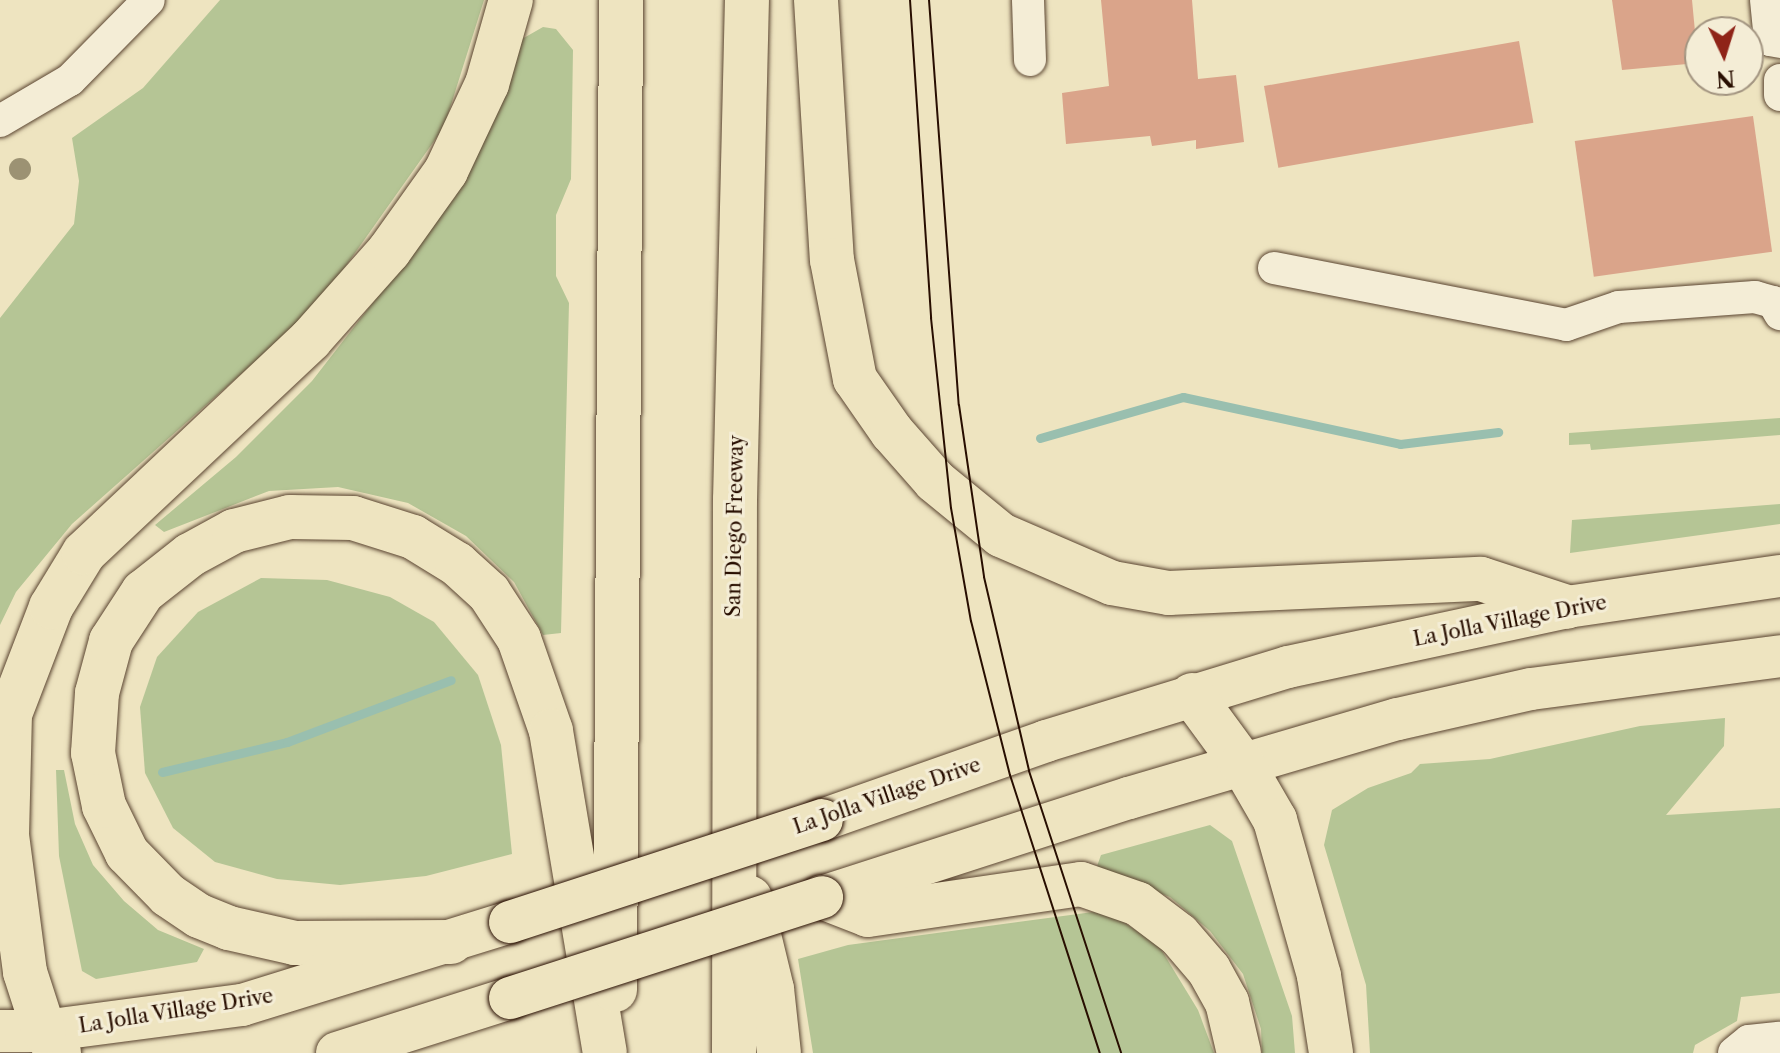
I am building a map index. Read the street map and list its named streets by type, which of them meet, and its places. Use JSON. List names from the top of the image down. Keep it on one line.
{"streets":{"highway":["San Diego Freeway"],"main road":["La Jolla Village Drive"]},"north":"bottom"}
